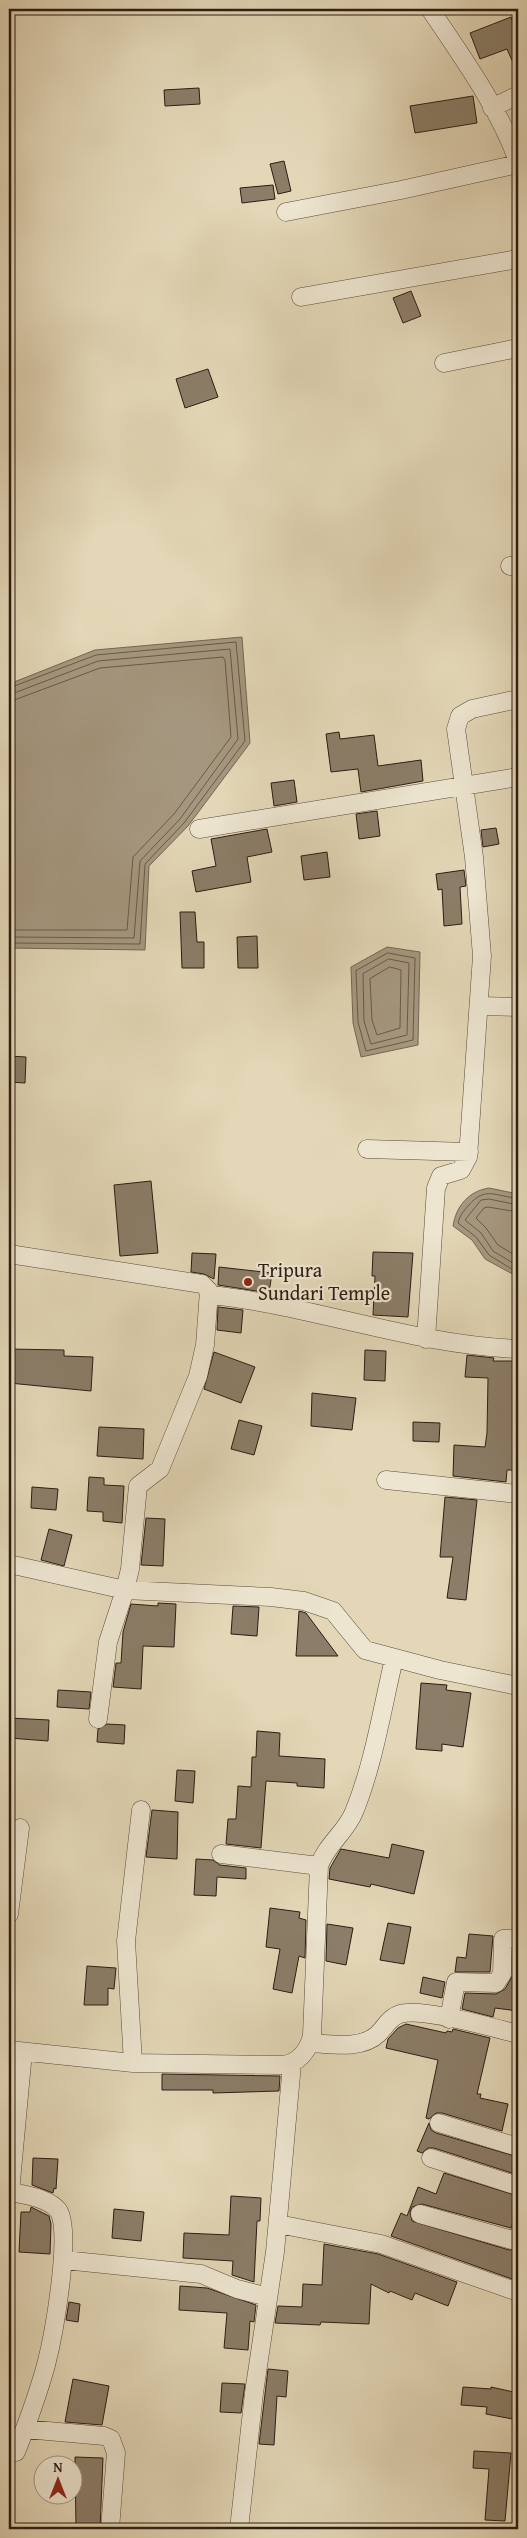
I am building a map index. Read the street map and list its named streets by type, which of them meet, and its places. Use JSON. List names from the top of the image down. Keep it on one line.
{"places":["Tripura Sundari Temple"],"north":"top"}
